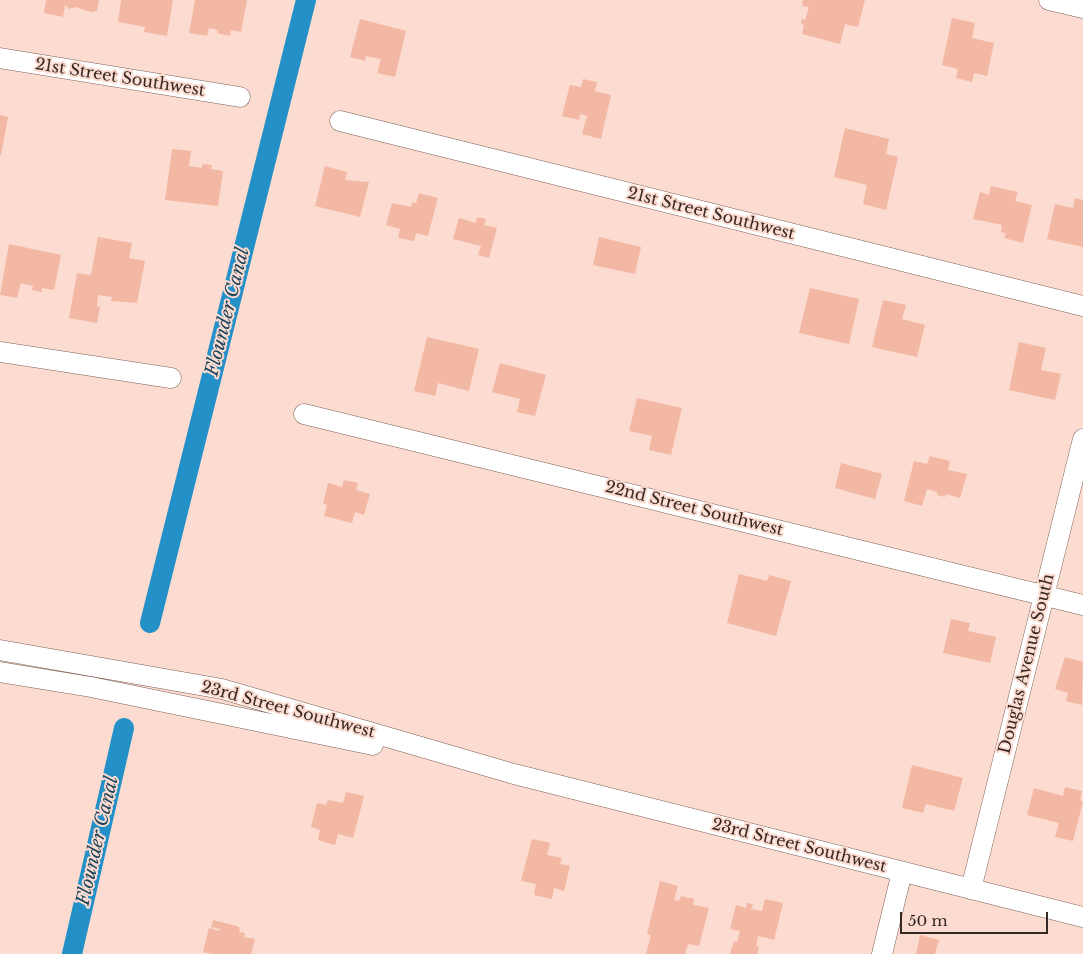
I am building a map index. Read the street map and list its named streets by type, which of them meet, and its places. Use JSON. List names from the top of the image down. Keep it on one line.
{"streets":{"street":["21st Street Southwest","22nd Street Southwest","Douglas Avenue South","23rd Street Southwest"]},"crossings":[["22nd Street Southwest","Douglas Avenue South"],["Douglas Avenue South","23rd Street Southwest"]],"water":["Flounder Canal"],"scale_bar":"50 m"}
